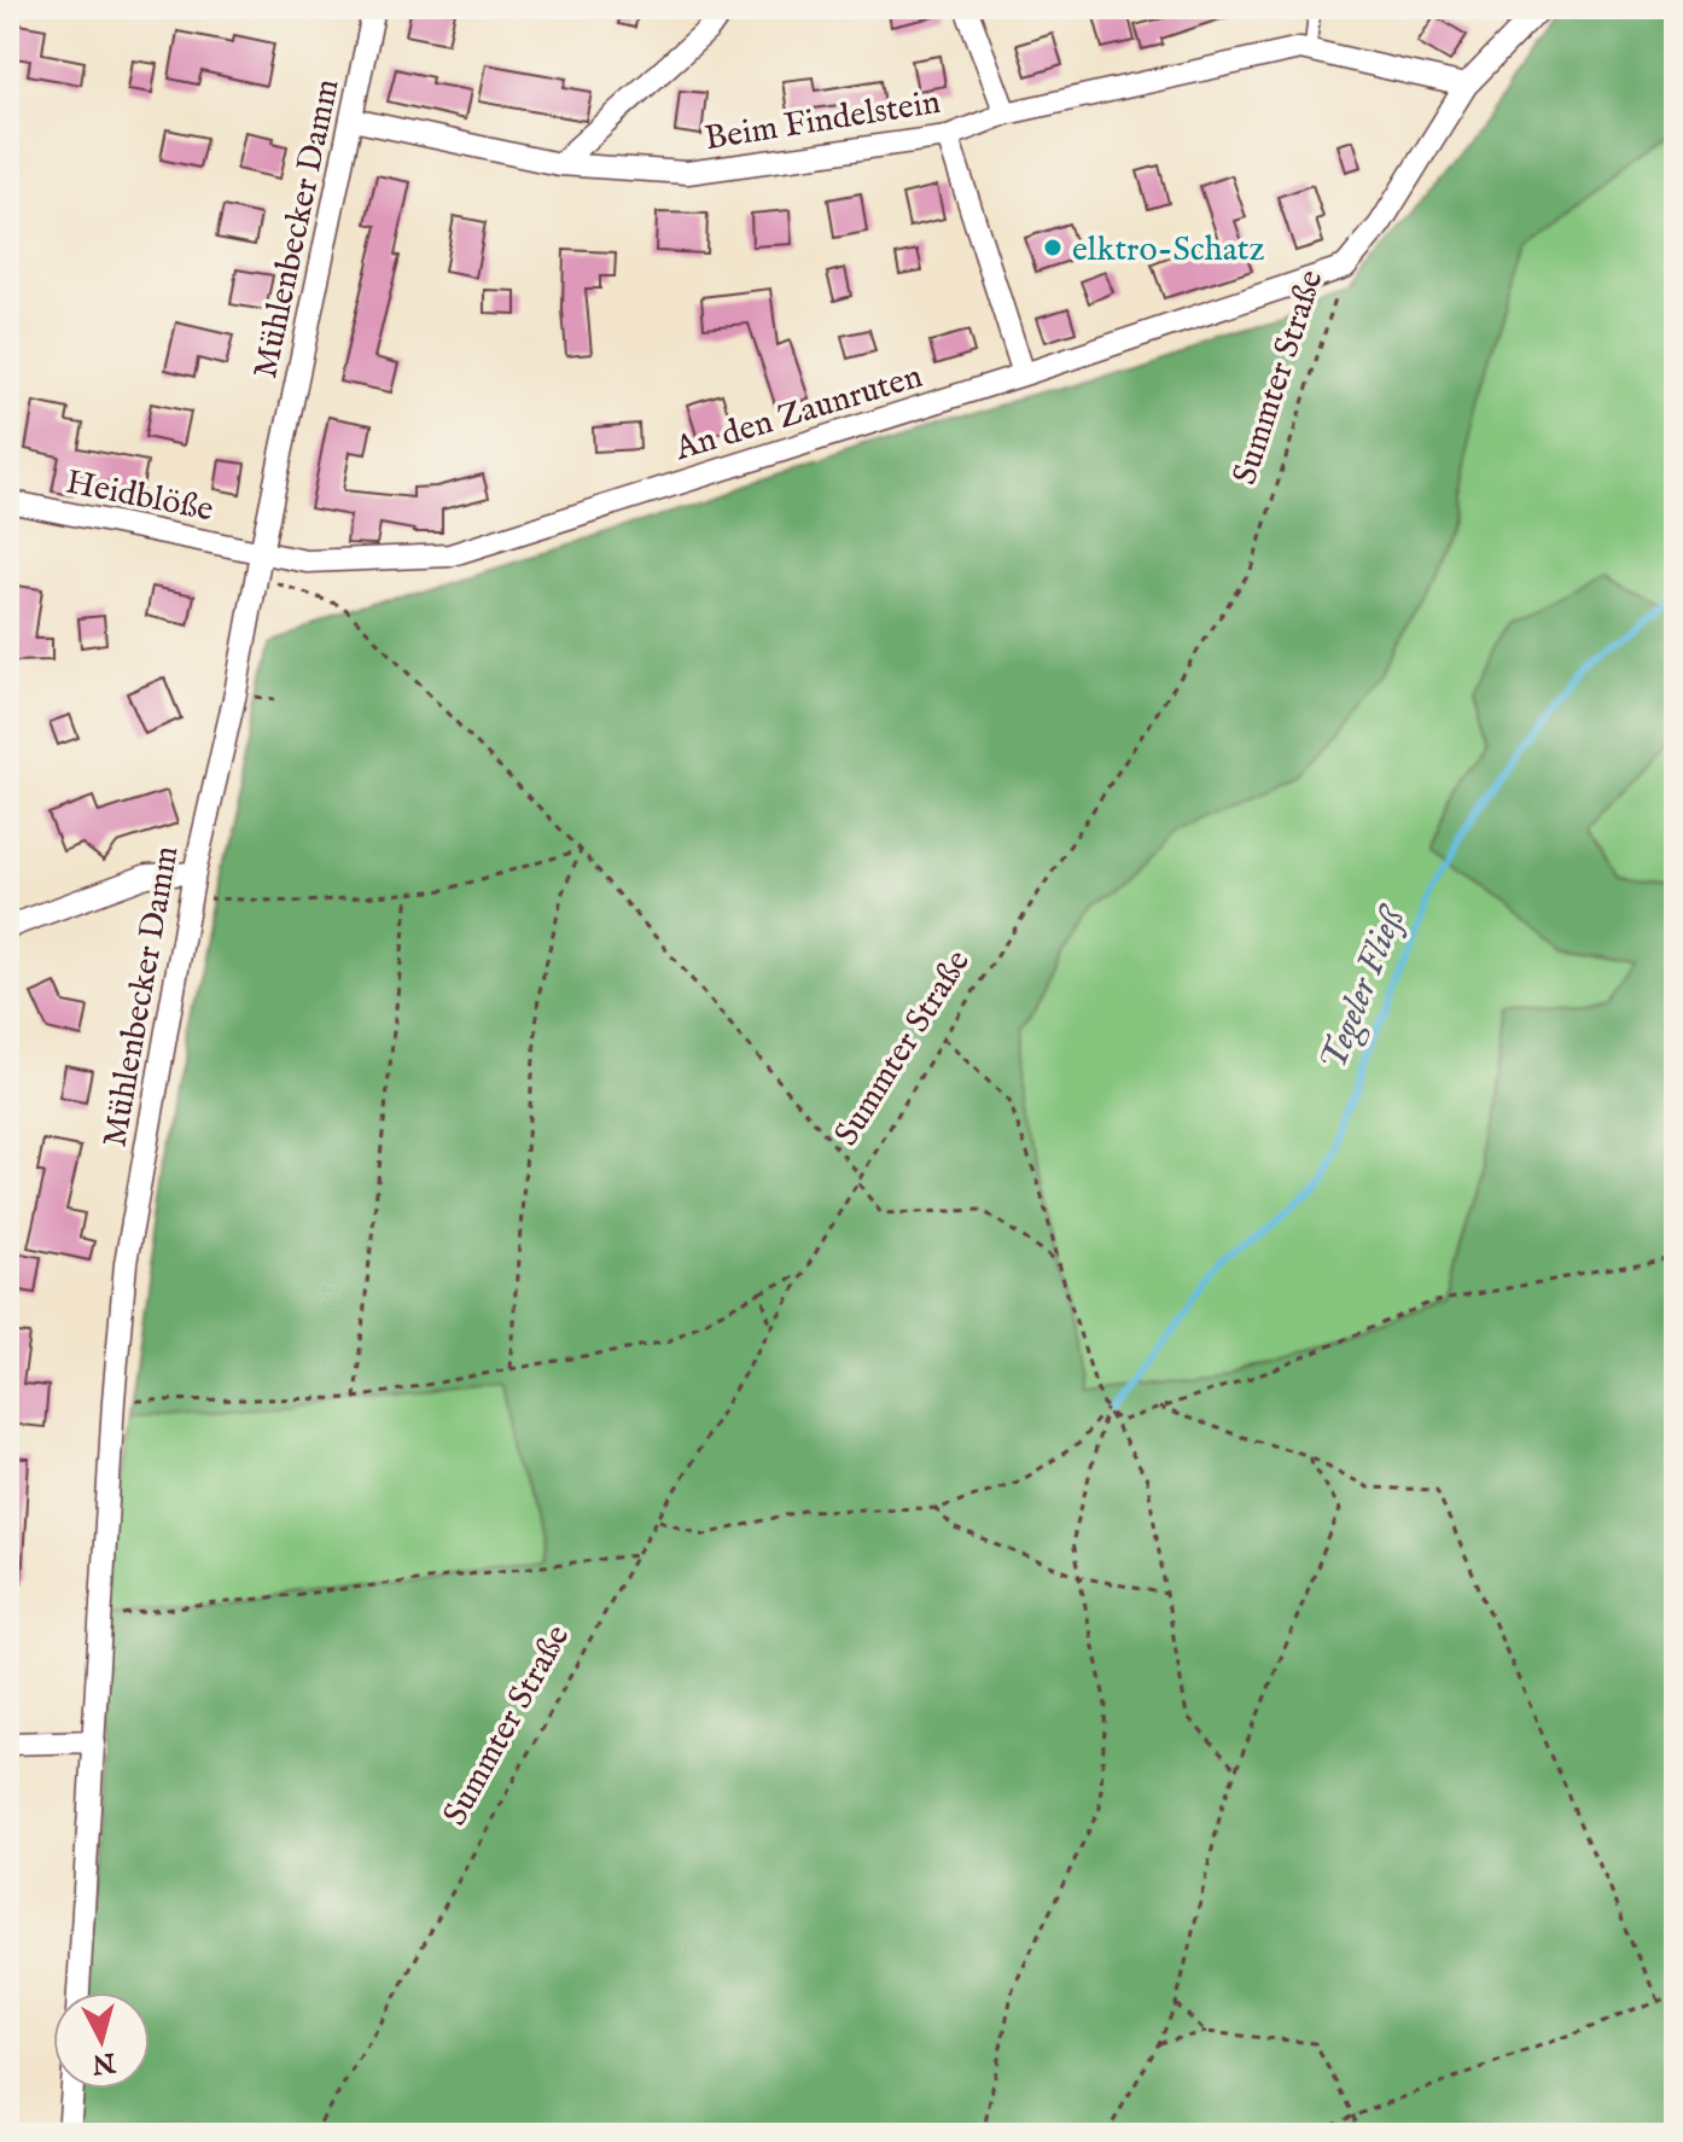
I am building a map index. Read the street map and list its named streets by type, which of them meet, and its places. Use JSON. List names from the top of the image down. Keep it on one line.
{"streets":{"street":["Beim Findelstein","Mühlenbecker Damm","Summter Straße","An den Zaunruten","Heidblöße"]},"crossings":[["Beim Findelstein","Mühlenbecker Damm"],["Beim Findelstein","Summter Straße"],["Mühlenbecker Damm","An den Zaunruten"],["Mühlenbecker Damm","Heidblöße"],["Summter Straße","An den Zaunruten"],["An den Zaunruten","Heidblöße"]],"water":["Tegeler Fließ"],"places":["elktro-Schatz"],"north":"bottom"}
